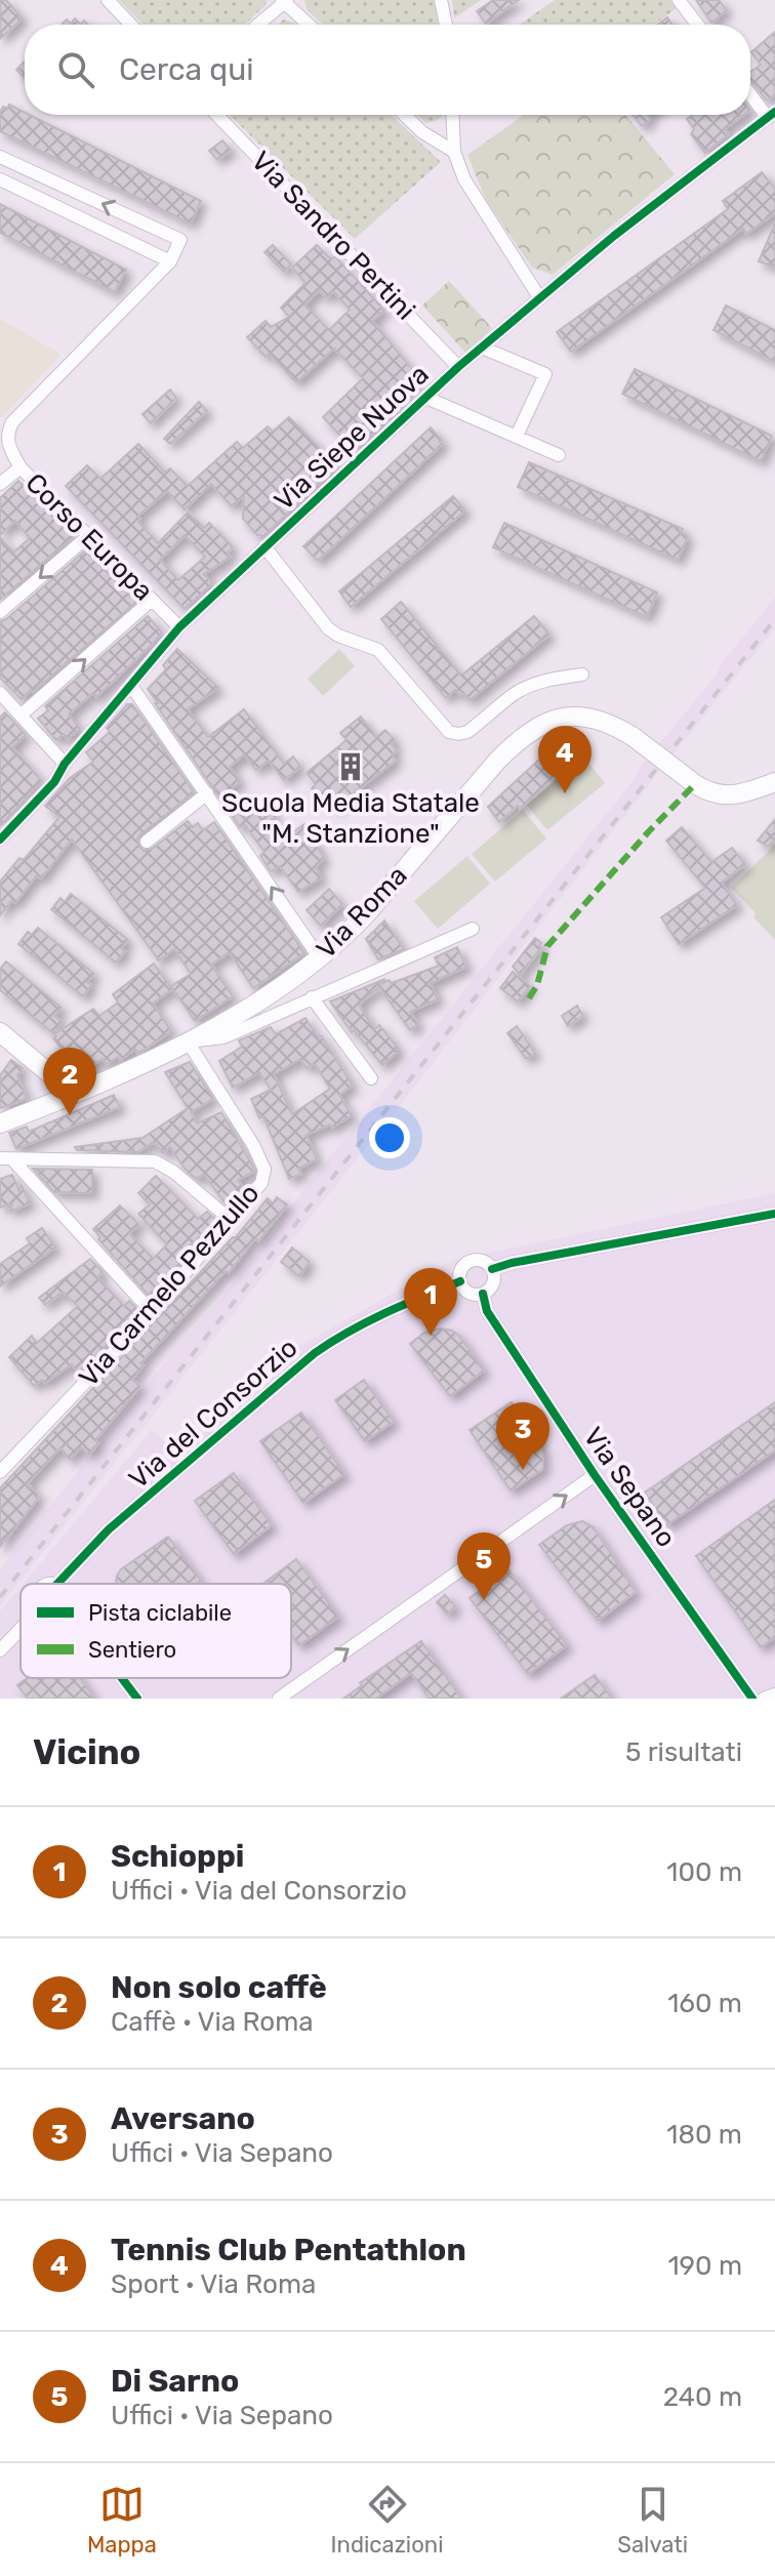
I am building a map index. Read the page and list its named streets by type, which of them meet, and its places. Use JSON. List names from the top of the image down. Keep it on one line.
{"streets":{"street":["Via Sandro Pertini","Via Siepe Nuova","Corso Europa","Via Roma","Via Carmelo Pezzullo","Via del Consorzio","Via Sepano"]},"crossings":[["Via Sandro Pertini","Via Siepe Nuova"],["Via Siepe Nuova","Corso Europa"],["Via Roma","Via Carmelo Pezzullo"],["Via del Consorzio","Via Sepano"]],"one_way":["Via Sepano"],"places":{"building":["Scuola Media Statale \"M. Stanzione\""]},"legend":["Pista ciclabile","Sentiero"],"page":{"search":"Cerca qui","pins":["4","2","1","3","5"],"heading":["Vicino","5 risultati"],"list":[{"mark":"1","name":"Schioppi","note":"Uffici · Via del Consorzio","value":"100 m"},{"mark":"2","name":"Non solo caffè","note":"Caffè · Via Roma","value":"160 m"},{"mark":"3","name":"Aversano","note":"Uffici · Via Sepano","value":"180 m"},{"mark":"4","name":"Tennis Club Pentathlon","note":"Sport · Via Roma","value":"190 m"},{"mark":"5","name":"Di Sarno","note":"Uffici · Via Sepano","value":"240 m"}],"nav":["Mappa","Indicazioni","Salvati"]}}
